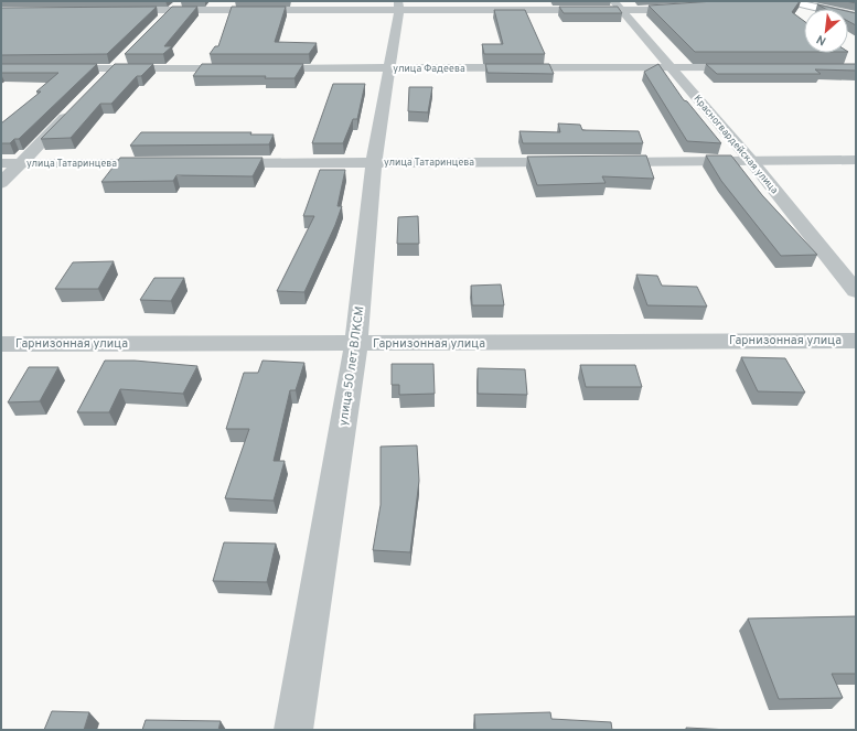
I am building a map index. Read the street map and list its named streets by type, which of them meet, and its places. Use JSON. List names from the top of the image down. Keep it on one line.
{"streets":{"street":["улица Фадеева","Красногвардейская улица","улица Татаринцева","Гарнизонная улица","улица 50 лет ВЛКСМ"]},"crossings":[["улица Фадеева","Красногвардейская улица"],["улица Фадеева","улица 50 лет ВЛКСМ"],["улица Татаринцева","улица 50 лет ВЛКСМ"],["Гарнизонная улица","улица 50 лет ВЛКСМ"]],"north":"bottom left"}
